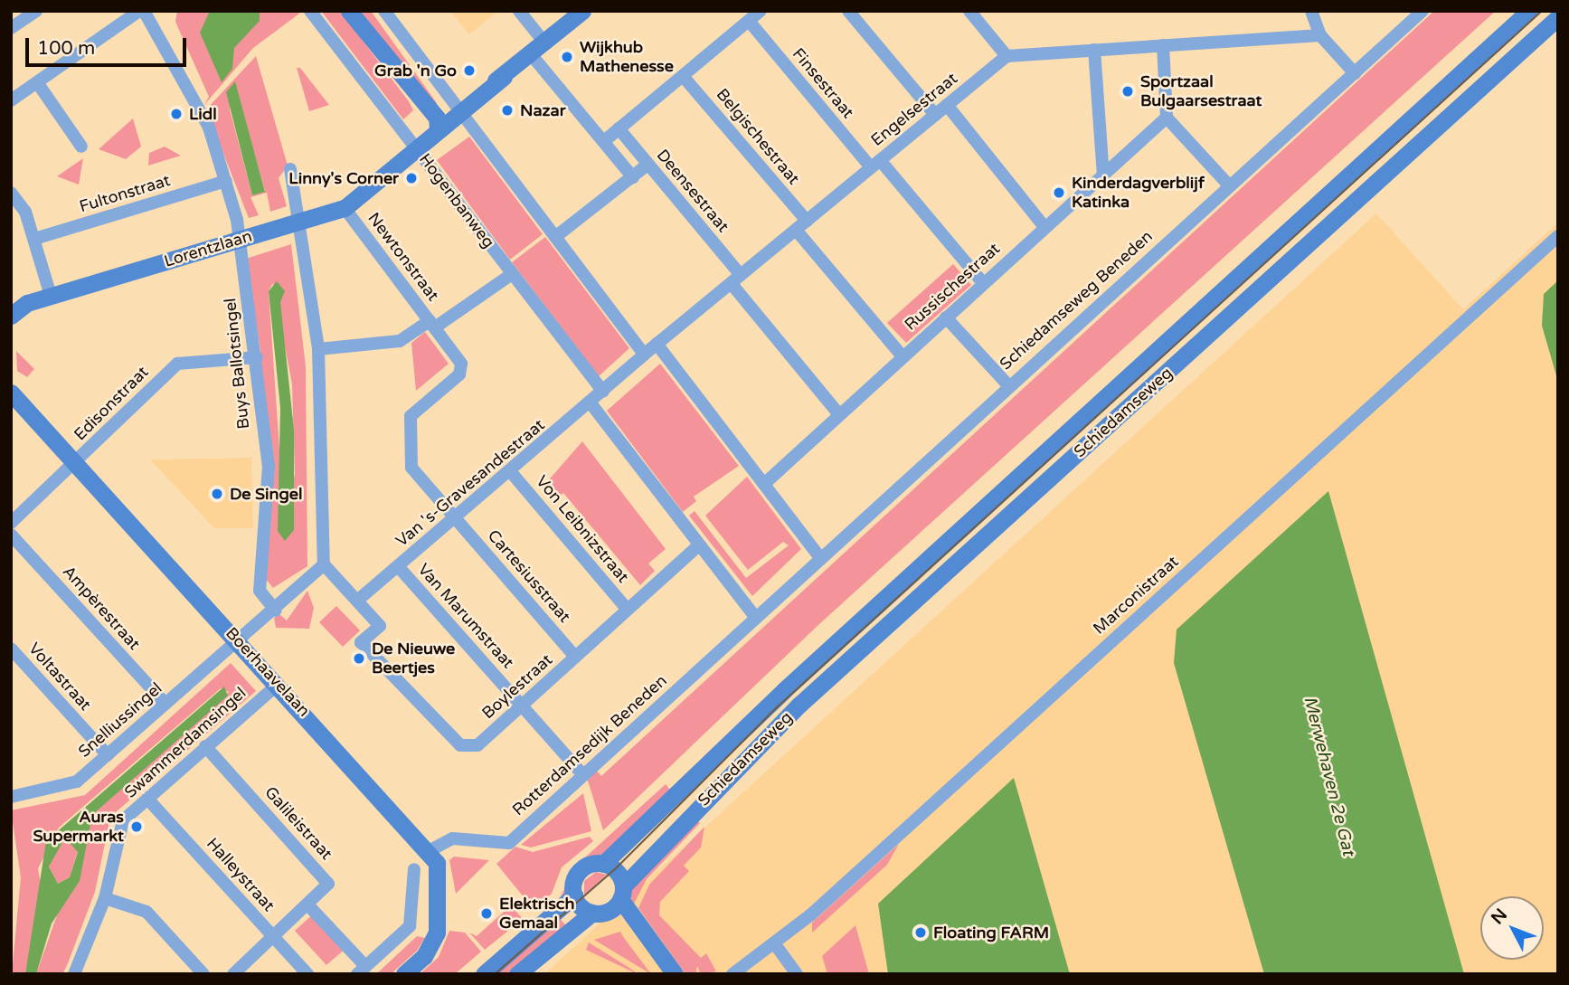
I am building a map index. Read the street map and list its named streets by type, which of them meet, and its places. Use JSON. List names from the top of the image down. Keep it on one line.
{"streets":{"main road":["Lorentzlaan","Schiedamseweg","Boerhaavelaan"],"street":["Finsestraat","Engelsestraat","Belgischestraat","Deensestraat","Fultonstraat","Hogenbanweg","Newtonstraat","Russischestraat","Schiedamseweg Beneden","Buys Ballotsingel","Edisonstraat","Van 's-Gravesandestraat","Von Leibnizstraat","Cartesiusstraat","Marconistraat","Ampèrestraat","Van Marumstraat","Voltastraat","Boylestraat","Snelliussingel","Swammerdamsingel","Rotterdamsedijk Beneden","Galileistraat","Halleystraat"]},"crossings":[["Finsestraat","Engelsestraat"],["Finsestraat","Russischestraat"],["Engelsestraat","Belgischestraat"],["Engelsestraat","Deensestraat"],["Engelsestraat","Hogenbanweg"],["Engelsestraat","Van 's-Gravesandestraat"],["Deensestraat","Russischestraat"],["Fultonstraat","Buys Ballotsingel"],["Hogenbanweg","Lorentzlaan"],["Hogenbanweg","Van 's-Gravesandestraat"],["Lorentzlaan","Newtonstraat"],["Lorentzlaan","Buys Ballotsingel"],["Newtonstraat","Van 's-Gravesandestraat"],["Newtonstraat","Cartesiusstraat"],["Schiedamseweg Beneden","Rotterdamsedijk Beneden"],["Buys Ballotsingel","Edisonstraat"],["Buys Ballotsingel","Snelliussingel"],["Edisonstraat","Boerhaavelaan"],["Van 's-Gravesandestraat","Von Leibnizstraat"],["Van 's-Gravesandestraat","Cartesiusstraat"],["Van 's-Gravesandestraat","Van Marumstraat"],["Van 's-Gravesandestraat","Boylestraat"],["Von Leibnizstraat","Boylestraat"],["Cartesiusstraat","Boylestraat"],["Ampèrestraat","Snelliussingel"],["Van Marumstraat","Boylestraat"],["Van Marumstraat","Rotterdamsedijk Beneden"],["Boerhaavelaan","Snelliussingel"],["Boerhaavelaan","Swammerdamsingel"],["Boerhaavelaan","Rotterdamsedijk Beneden"],["Voltastraat","Snelliussingel"],["Swammerdamsingel","Galileistraat"],["Swammerdamsingel","Halleystraat"],["Galileistraat","Halleystraat"]],"water":["Merwehaven 2e Gat"],"places":["Wijkhub Mathenesse","Grab 'n Go","Sportzaal Bulgaarsestraat","Nazar","Lidl","Linny's Corner","Kinderdagverblijf Katinka","De Singel","De Nieuwe Beertjes","Auras Supermarkt","Elektrisch Gemaal","Floating FARM"],"scale_bar":"100 m","north":"top left"}
